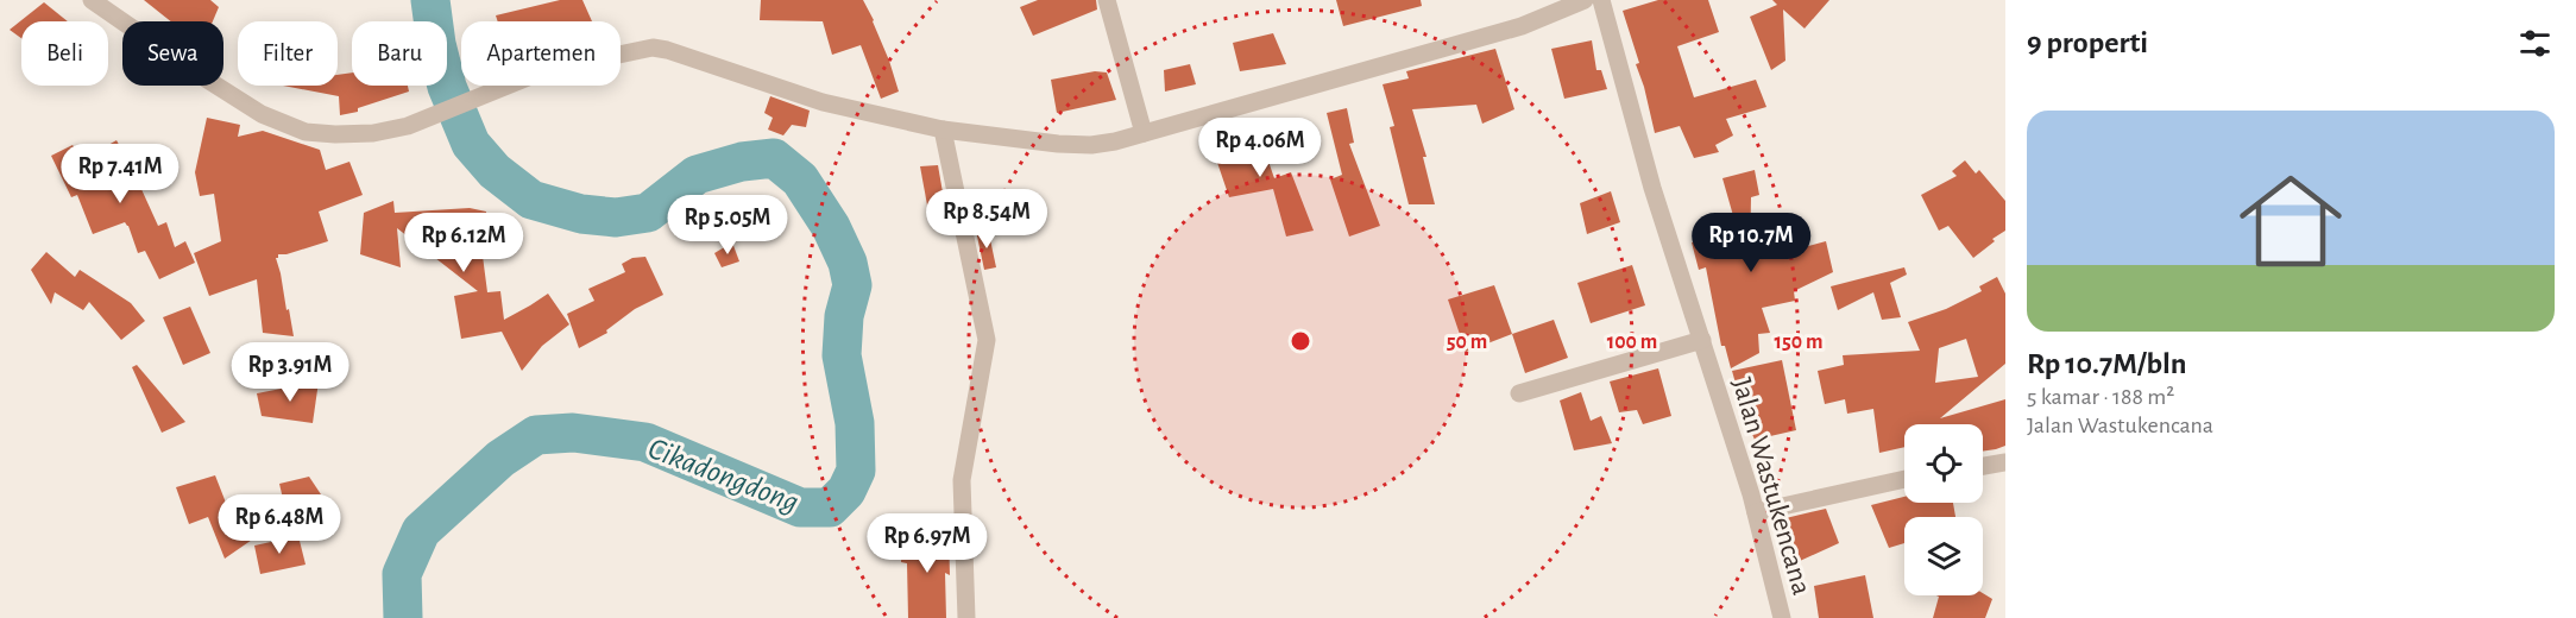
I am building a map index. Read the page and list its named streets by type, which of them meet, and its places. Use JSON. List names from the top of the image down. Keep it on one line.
{"streets":{"street":["Jalan Wastukencana"]},"water":["Cikadongdong"],"page":{"heading":"9 properti","chip":["Beli","Sewa","Filter","Baru","Apartemen"],"list":[{"name":"Rp 10.7M/bln","note":"5 kamar · 188 m² · Jalan Wastukencana"}],"price":["Rp 4.06M","Rp 7.41M","Rp 8.54M","Rp 5.05M","Rp 6.12M","Rp 10.7M","Rp 3.91M","Rp 6.48M","Rp 6.97M"]},"rings":["50 m","100 m","150 m"]}
